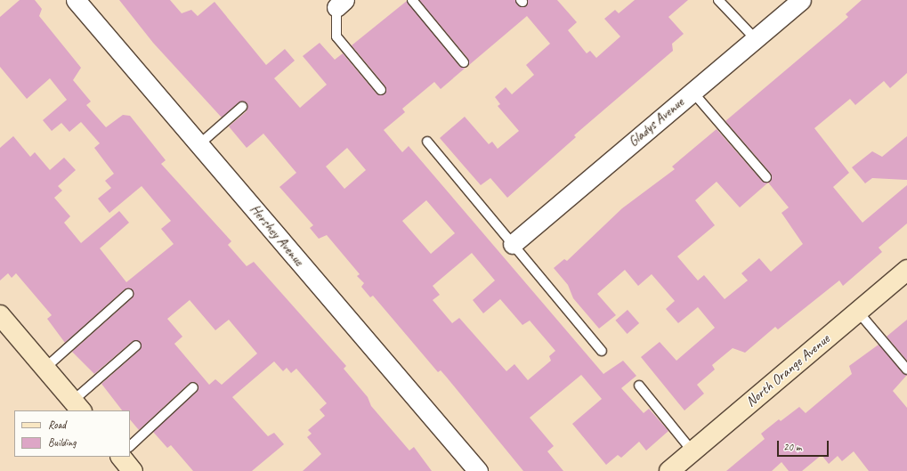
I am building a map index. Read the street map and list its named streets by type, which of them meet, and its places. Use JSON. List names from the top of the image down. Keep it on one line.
{"streets":{"street":["Gladys Avenue","Hershey Avenue","North Orange Avenue"]},"legend":["Road","Building"],"scale_bar":"20 m"}
